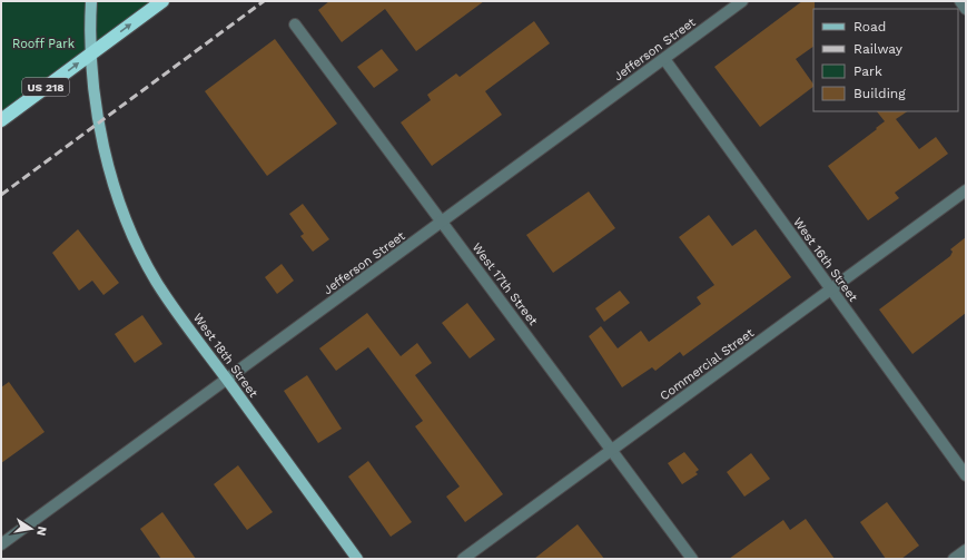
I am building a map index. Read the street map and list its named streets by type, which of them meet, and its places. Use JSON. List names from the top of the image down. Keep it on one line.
{"streets":{"highway":["US 218"],"main road":["West 18th Street"],"street":["Jefferson Street","West 16th Street","West 17th Street","Commercial Street"]},"crossings":[["Jefferson Street","West 16th Street"],["Jefferson Street","West 17th Street"],["Jefferson Street","West 18th Street"],["US 218","West 18th Street"],["West 16th Street","Commercial Street"],["West 17th Street","Commercial Street"]],"parks":["Rooff Park"],"legend":["Road","Railway","Park","Building"],"north":"right"}
